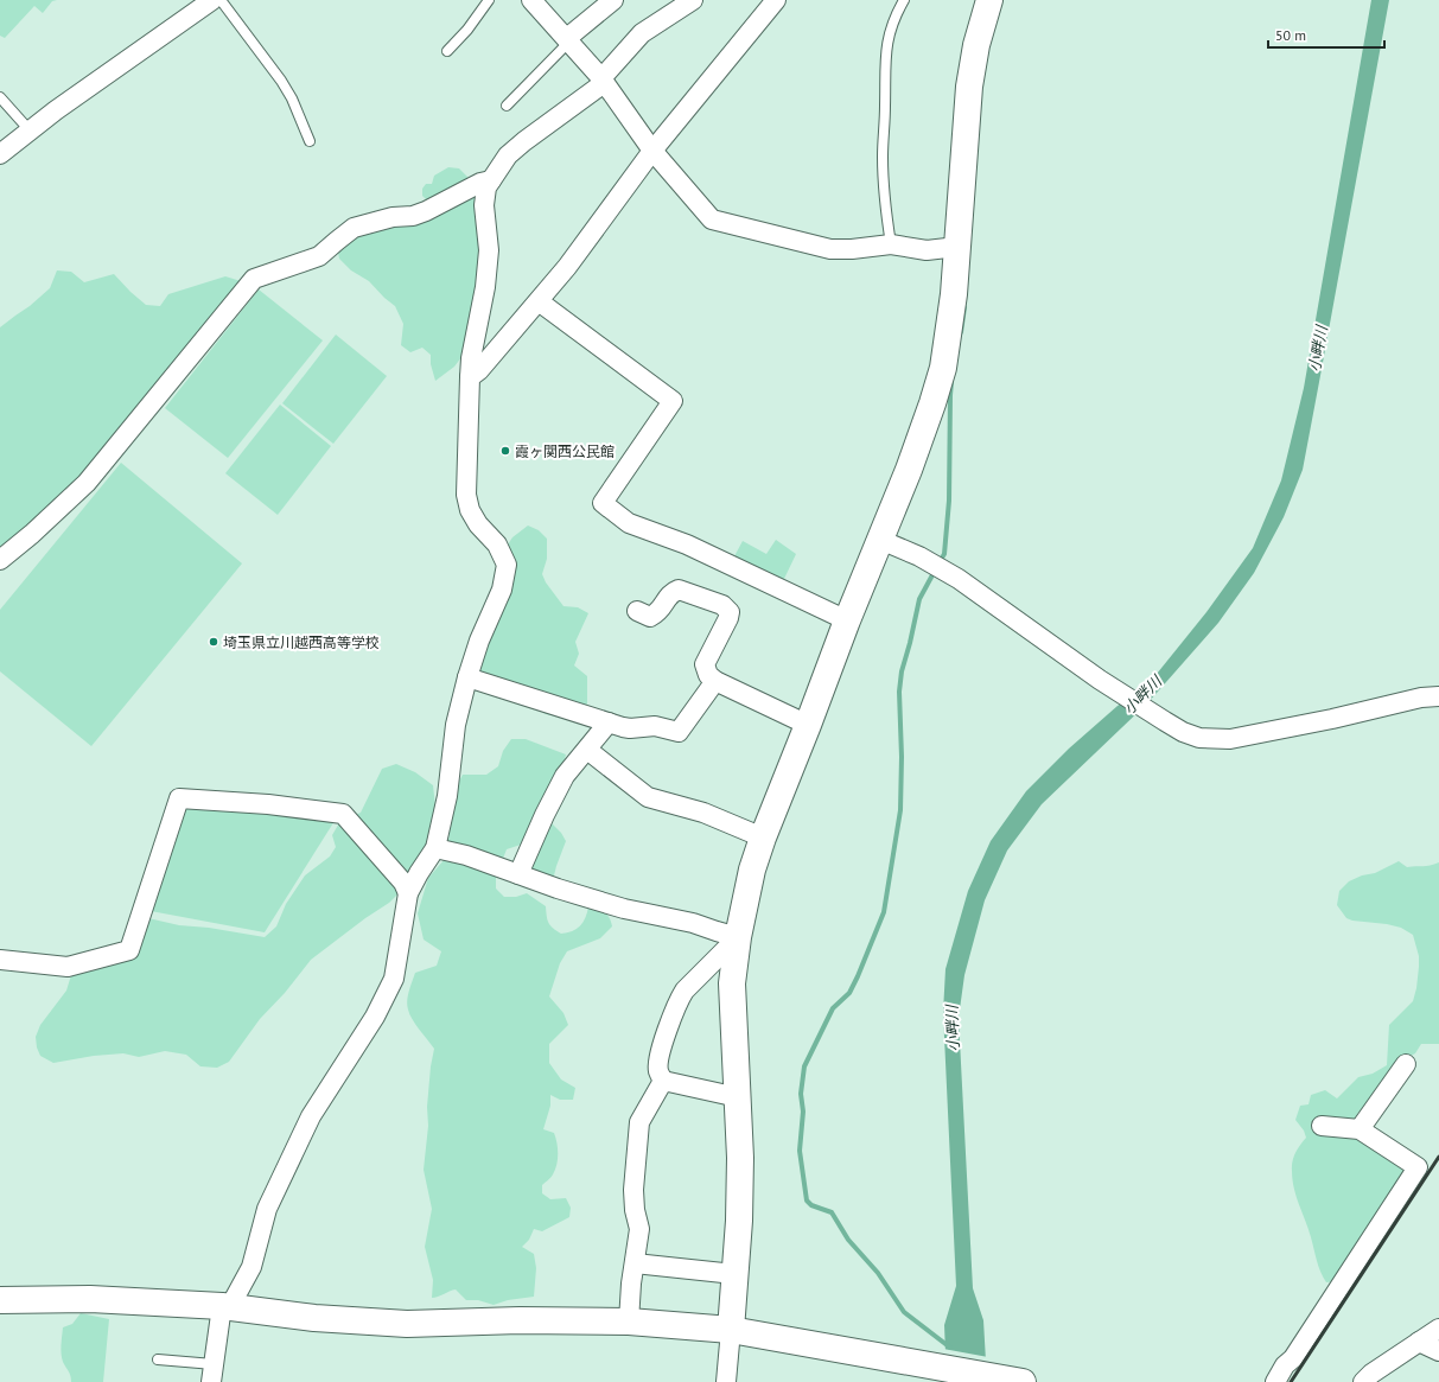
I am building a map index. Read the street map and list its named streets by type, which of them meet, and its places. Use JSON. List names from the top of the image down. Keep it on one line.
{"water":["小畔川"],"places":["霞ヶ関西公民館","埼玉県立川越西高等学校"],"scale_bar":"50 m"}
